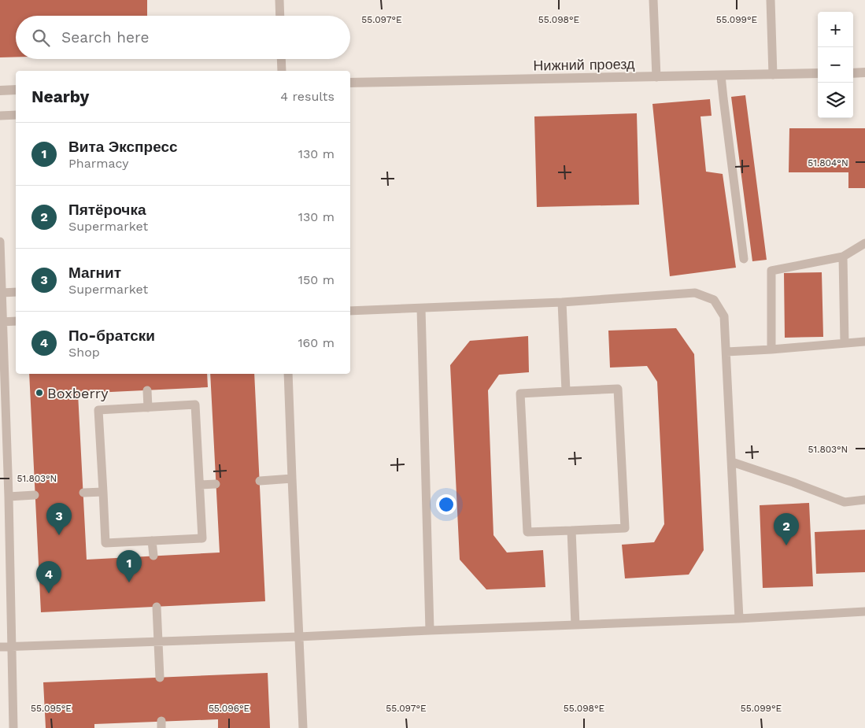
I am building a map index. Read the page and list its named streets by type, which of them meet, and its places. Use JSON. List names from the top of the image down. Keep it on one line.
{"streets":{"street":["Нижний проезд"]},"places":["Boxberry"],"page":{"map_buttons":["+","−"],"search":"Search here","heading":["Nearby","4 results"],"list":[{"mark":"1","name":"Вита Экспресс","note":"Pharmacy","value":"130 m"},{"mark":"2","name":"Пятёрочка","note":"Supermarket","value":"130 m"},{"mark":"3","name":"Магнит","note":"Supermarket","value":"150 m"},{"mark":"4","name":"По-братски","note":"Shop","value":"160 m"}],"pins":["3","2","1","4"]},"coordinates":["55.097°E","55.098°E","55.099°E","51.804°N","51.803°N","55.095°E","55.096°E"]}
